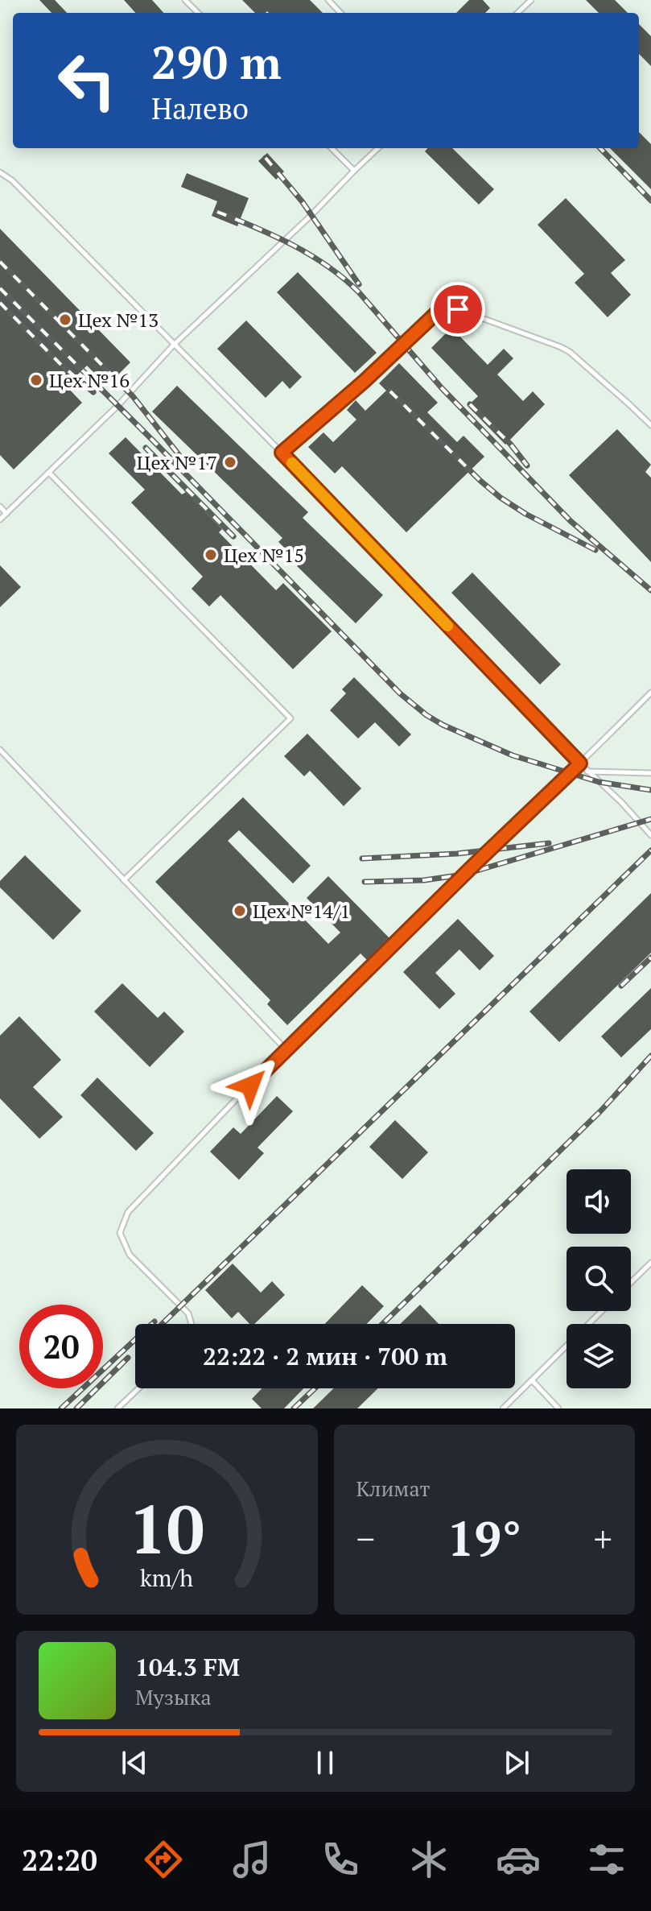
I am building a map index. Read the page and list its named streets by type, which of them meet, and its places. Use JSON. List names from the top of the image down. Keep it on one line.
{"places":["Цех №13","Цех №16","Цех №17","Цех №15","Цех №14/1"],"page":{"turn":["290 m","Налево"],"limit":"20","trip":"22:22 · 2 мин · 700 m","tile":"Климат","heat":["−","19°","+"],"song":["104.3 FM","Музыка"],"tabs":"22:20","gauge":["10","km/h"]}}
